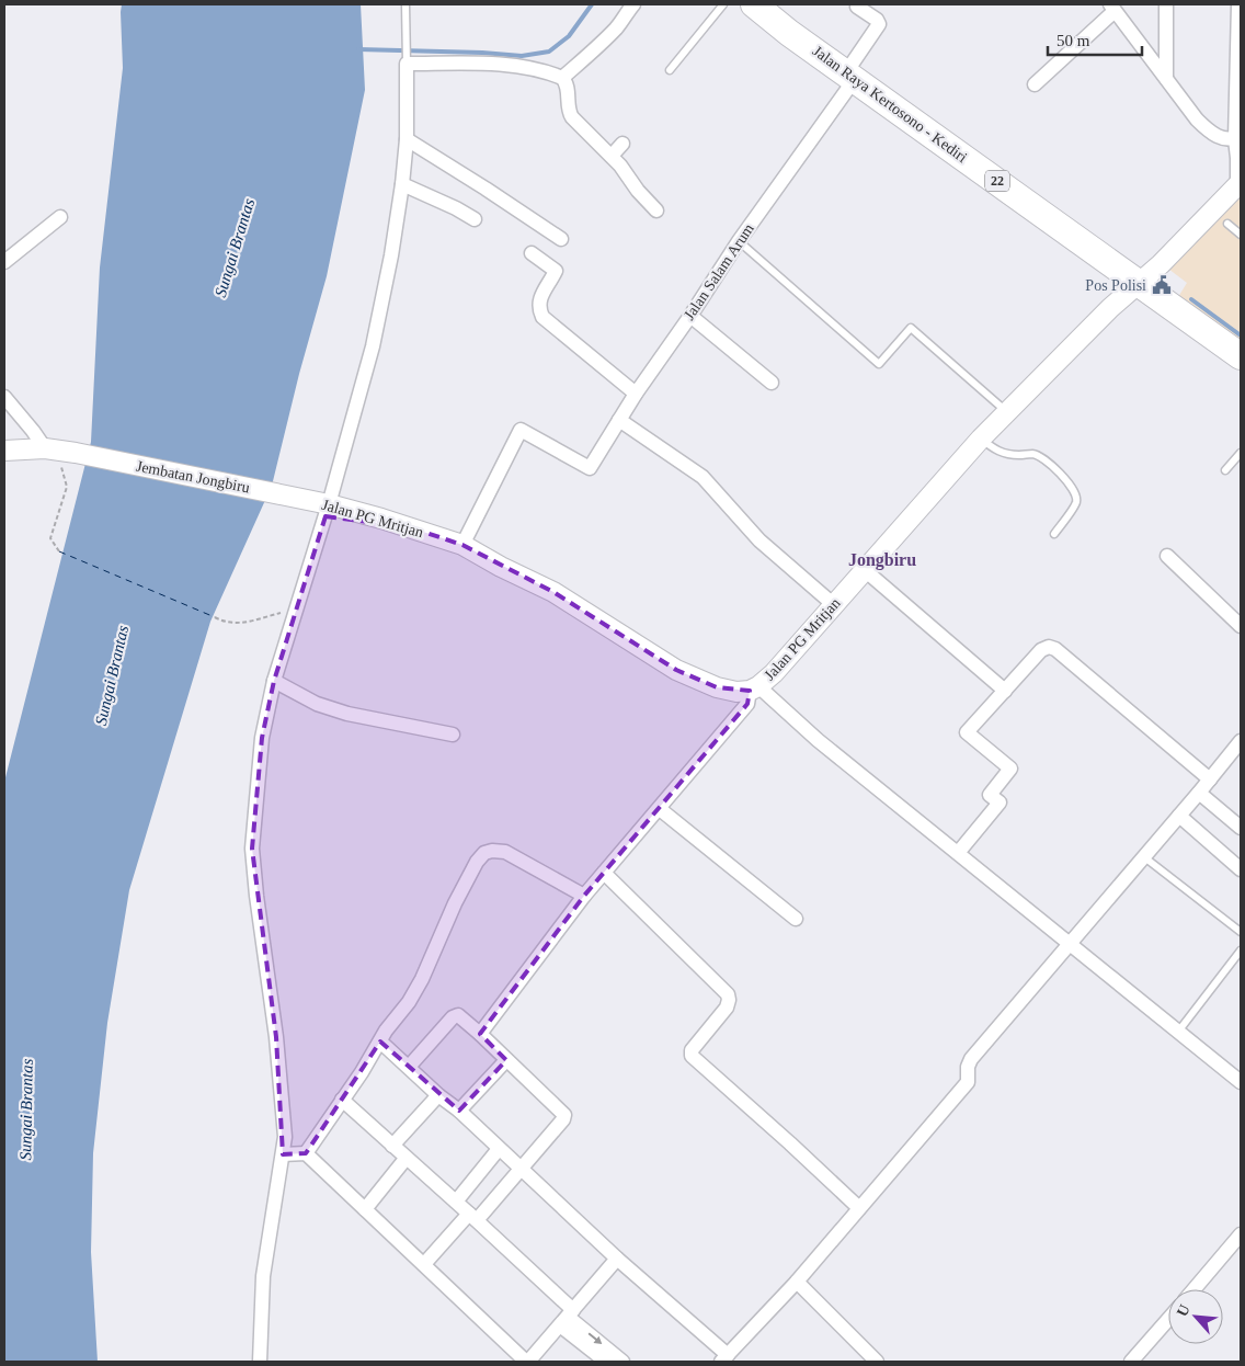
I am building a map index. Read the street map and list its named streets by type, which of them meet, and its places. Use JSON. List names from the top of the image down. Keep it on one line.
{"streets":{"highway":["Jalan Raya Kertosono - Kediri","22"],"main road":["Jembatan Jongbiru","Jalan PG Mritjan"],"street":["Jalan Salam Arum"]},"crossings":[["Jalan Raya Kertosono - Kediri","Jalan Salam Arum"],["Jalan Raya Kertosono - Kediri","Jalan PG Mritjan"],["Jalan Salam Arum","Jalan PG Mritjan"],["Jembatan Jongbiru","Jalan PG Mritjan"]],"districts":["Jongbiru"],"water":["Sungai Brantas"],"places":{"public building":["Pos Polisi"]},"scale_bar":"50 m","north":"top left"}
